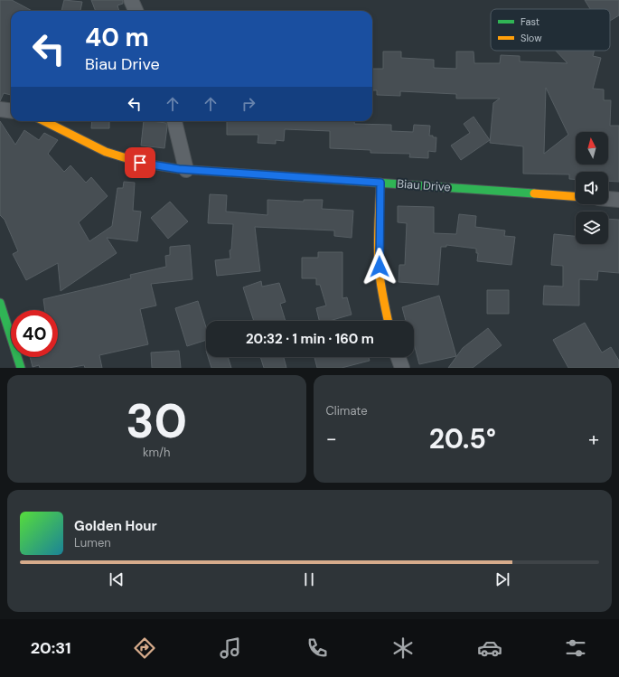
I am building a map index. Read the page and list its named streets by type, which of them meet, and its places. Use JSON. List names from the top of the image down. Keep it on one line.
{"streets":{"street":["Biau Drive"]},"legend":["Fast","Slow"],"north":"top","page":{"turn":["40 m","Biau Drive"],"limit":"40","trip":"20:32 · 1 min · 160 m","tile":[["30","km/h"],"Climate"],"heat":["−","20.5°","+"],"song":["Golden Hour","Lumen"],"tabs":"20:31"}}
